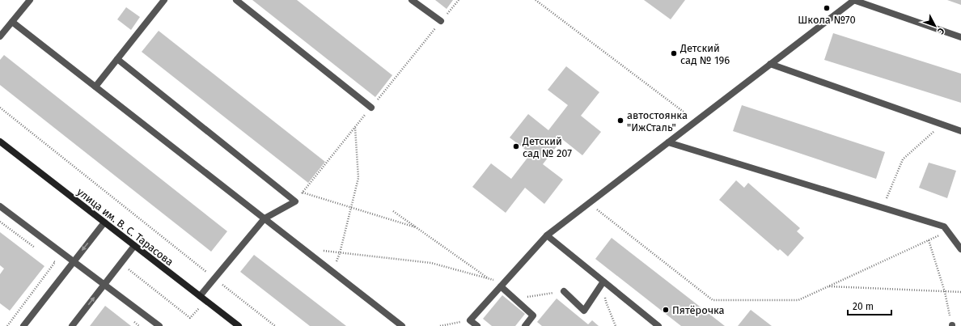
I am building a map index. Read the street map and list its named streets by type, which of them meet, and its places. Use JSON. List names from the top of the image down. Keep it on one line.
{"streets":{"main road":["улица им. В. С. Тарасова"]},"places":["Школа №70","Детский сад № 196","автостоянка \"ИжСталь\"","Детский сад № 207","Пятёрочка"],"scale_bar":"20 m","north":"bottom right"}
